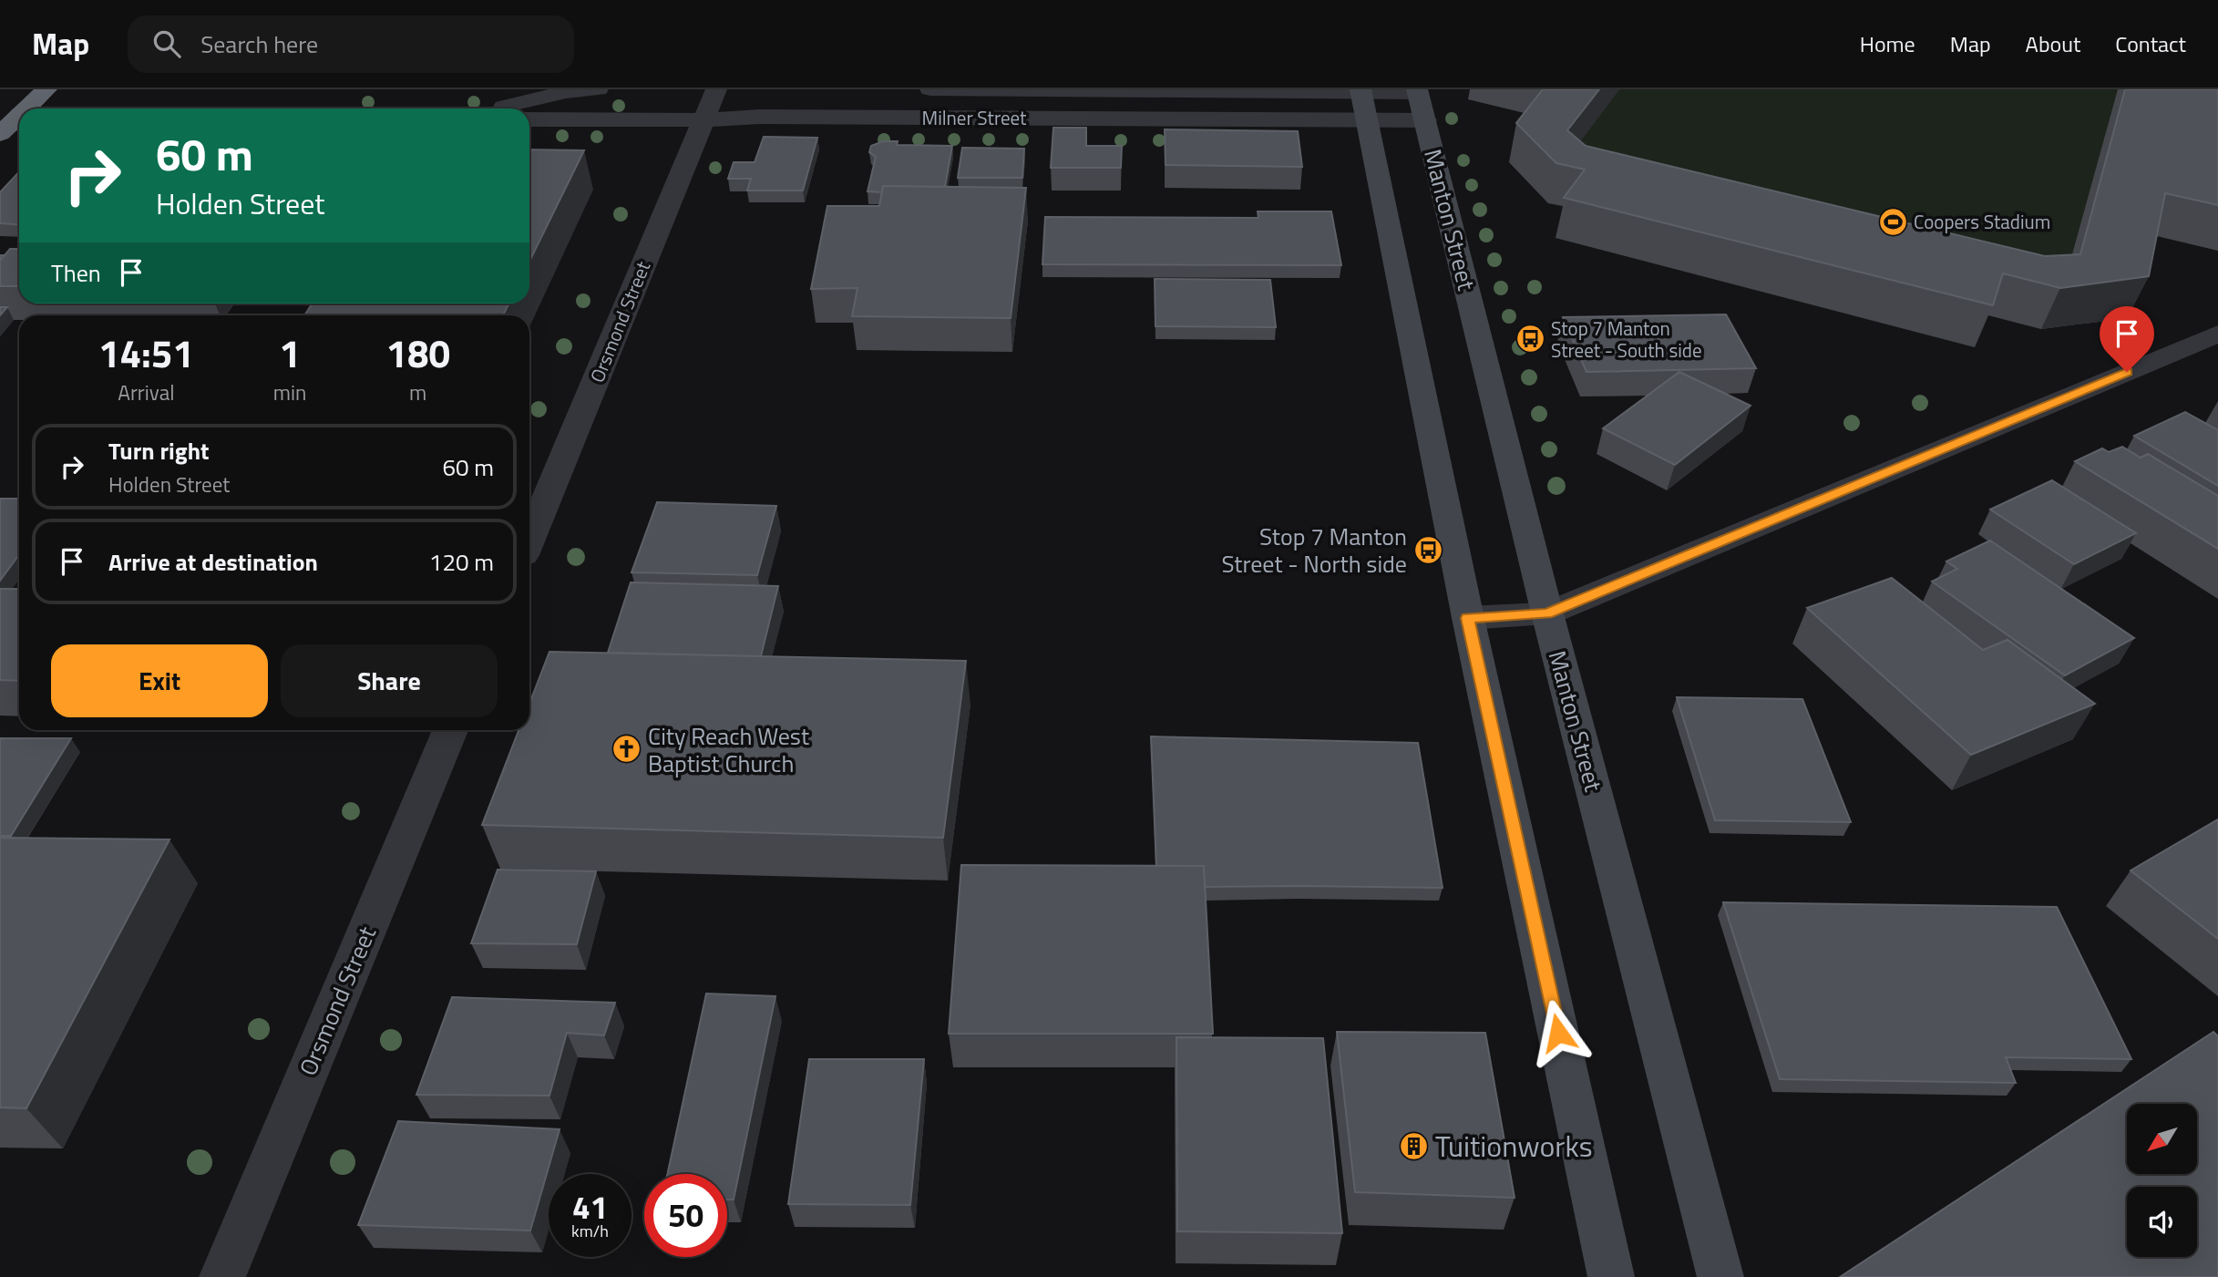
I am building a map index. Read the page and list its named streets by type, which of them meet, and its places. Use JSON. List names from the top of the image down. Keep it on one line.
{"streets":{"main road":["Manton Street"],"street":["Milner Street","Orsmond Street"]},"crossings":[["Milner Street","Manton Street"],["Milner Street","Orsmond Street"]],"places":{"sports":["Coopers Stadium"],"bus stop":["Stop 7 Manton Street - South side","Stop 7 Manton Street - North side"],"church":["City Reach West Baptist Church"],"building":["Tuitionworks"]},"north":"bottom left","page":{"header":"Map","search":"Search here","nav":["Home","Map","About","Contact"],"turn":["60 m","Holden Street"],"then":"Then","eta":["14:51","Arrival","1","min","180","m"],"list":[{"name":"Turn right","note":"Holden Street","value":"60 m"},{"name":"Arrive at destination","value":"120 m"}],"buttons":["Exit","Share"],"speed":"41 km/h","limit":"50"}}
